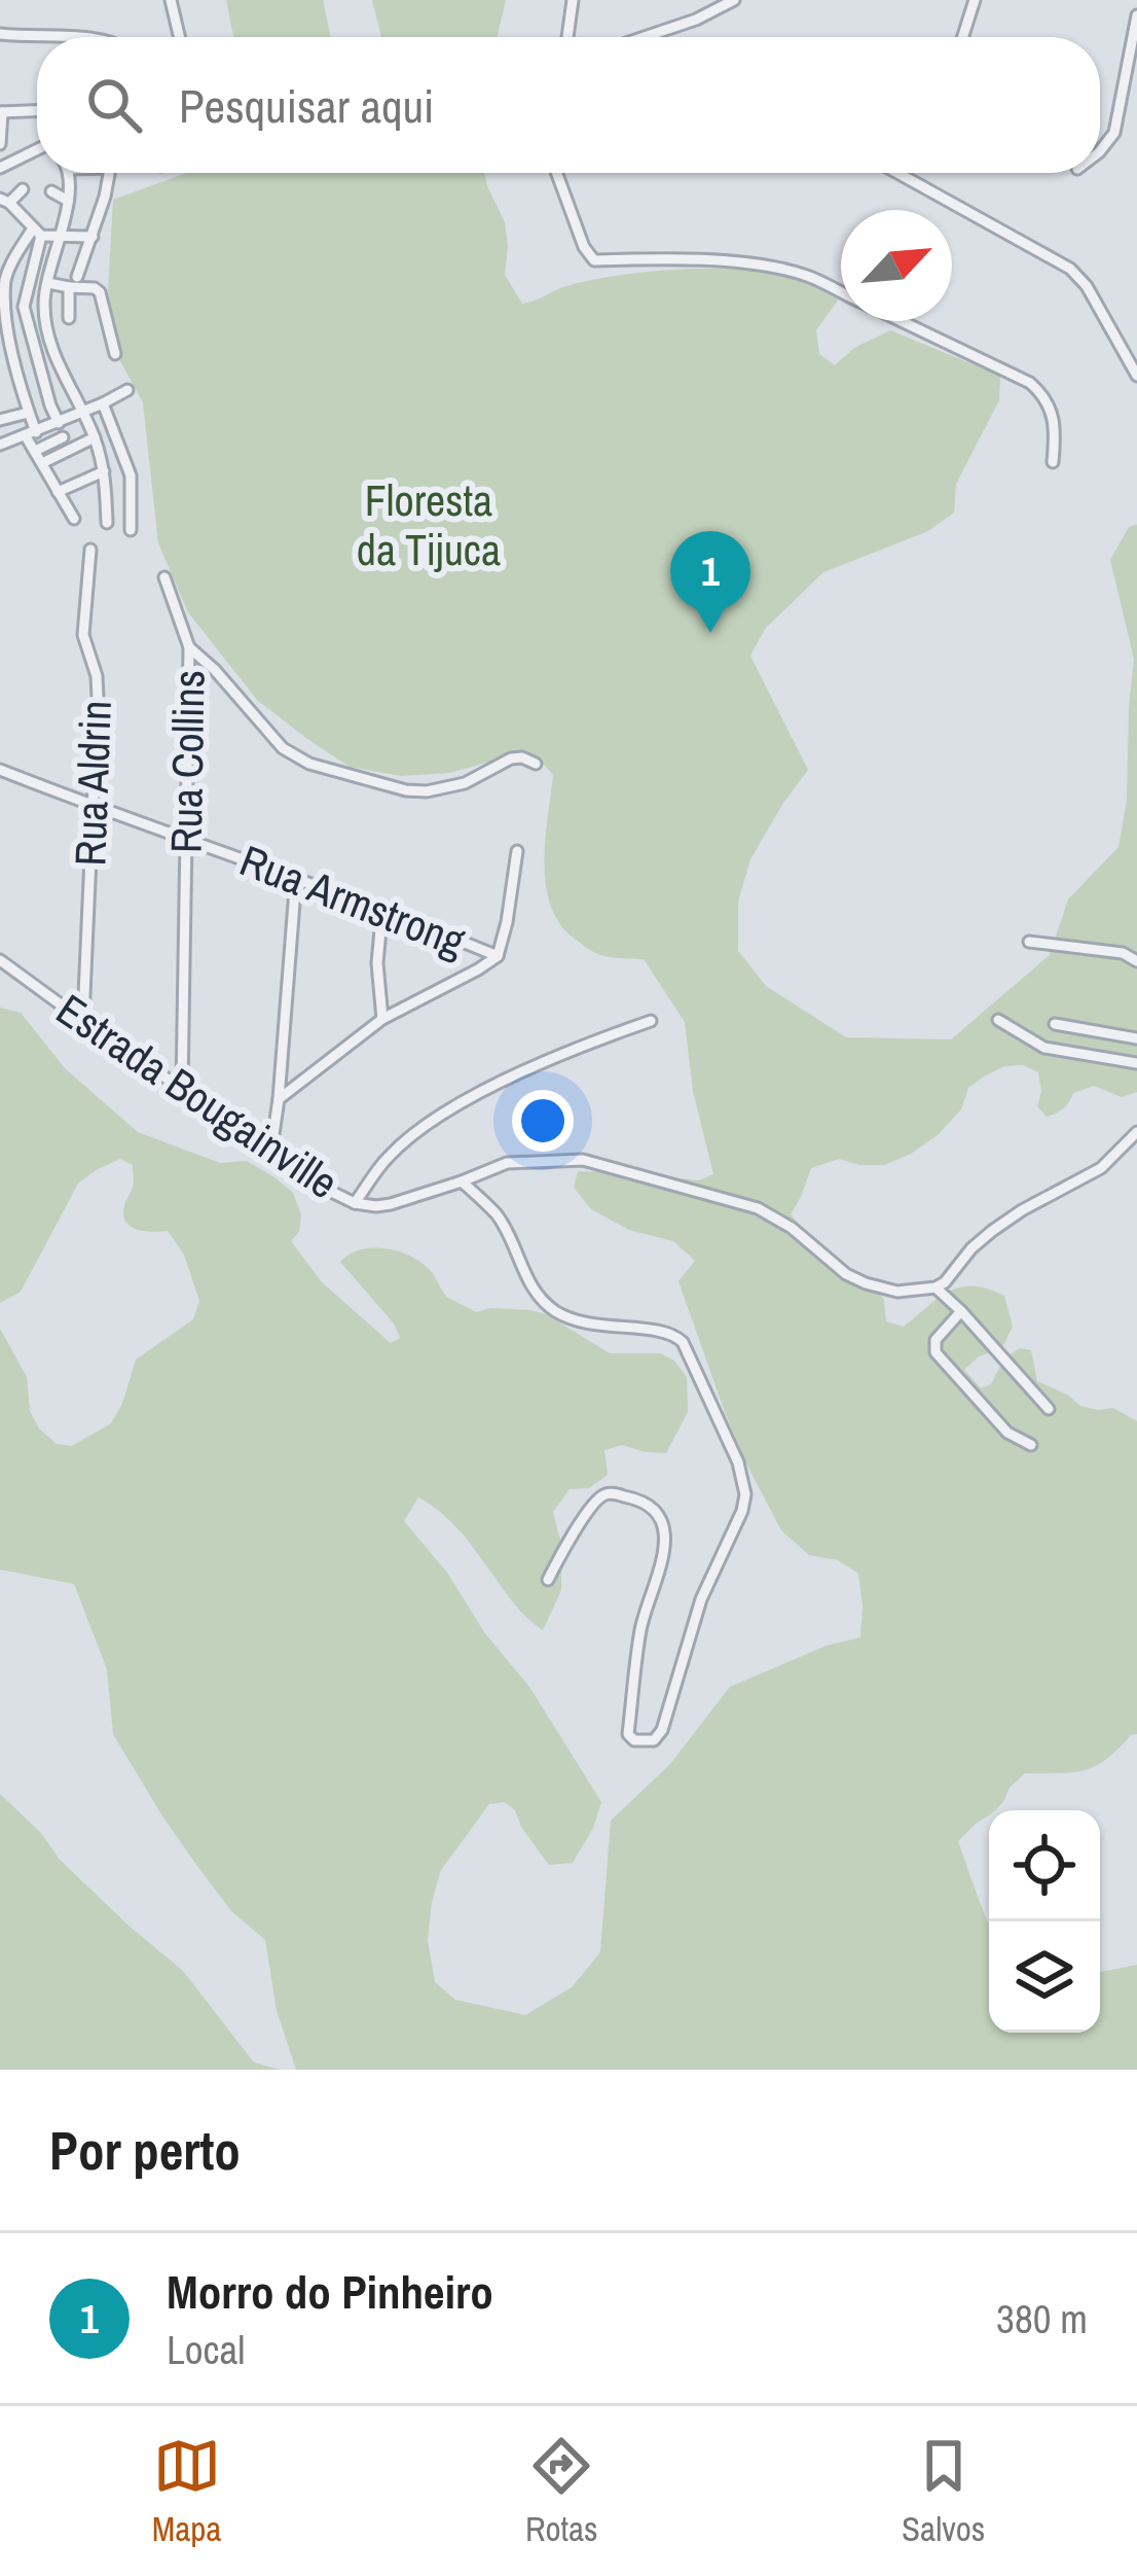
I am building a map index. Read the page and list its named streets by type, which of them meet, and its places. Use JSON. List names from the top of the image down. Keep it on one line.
{"streets":{"street":["Rua Collins","Rua Aldrin","Rua Armstrong","Estrada Bougainville"]},"crossings":[["Rua Collins","Rua Armstrong"],["Rua Collins","Estrada Bougainville"],["Rua Aldrin","Rua Armstrong"],["Rua Aldrin","Estrada Bougainville"]],"parks":["Floresta da Tijuca"],"north":"top right","page":{"search":"Pesquisar aqui","pins":"1","heading":"Por perto","list":[{"mark":"1","name":"Morro do Pinheiro","note":"Local","value":"380 m"}],"nav":["Mapa","Rotas","Salvos"]}}
